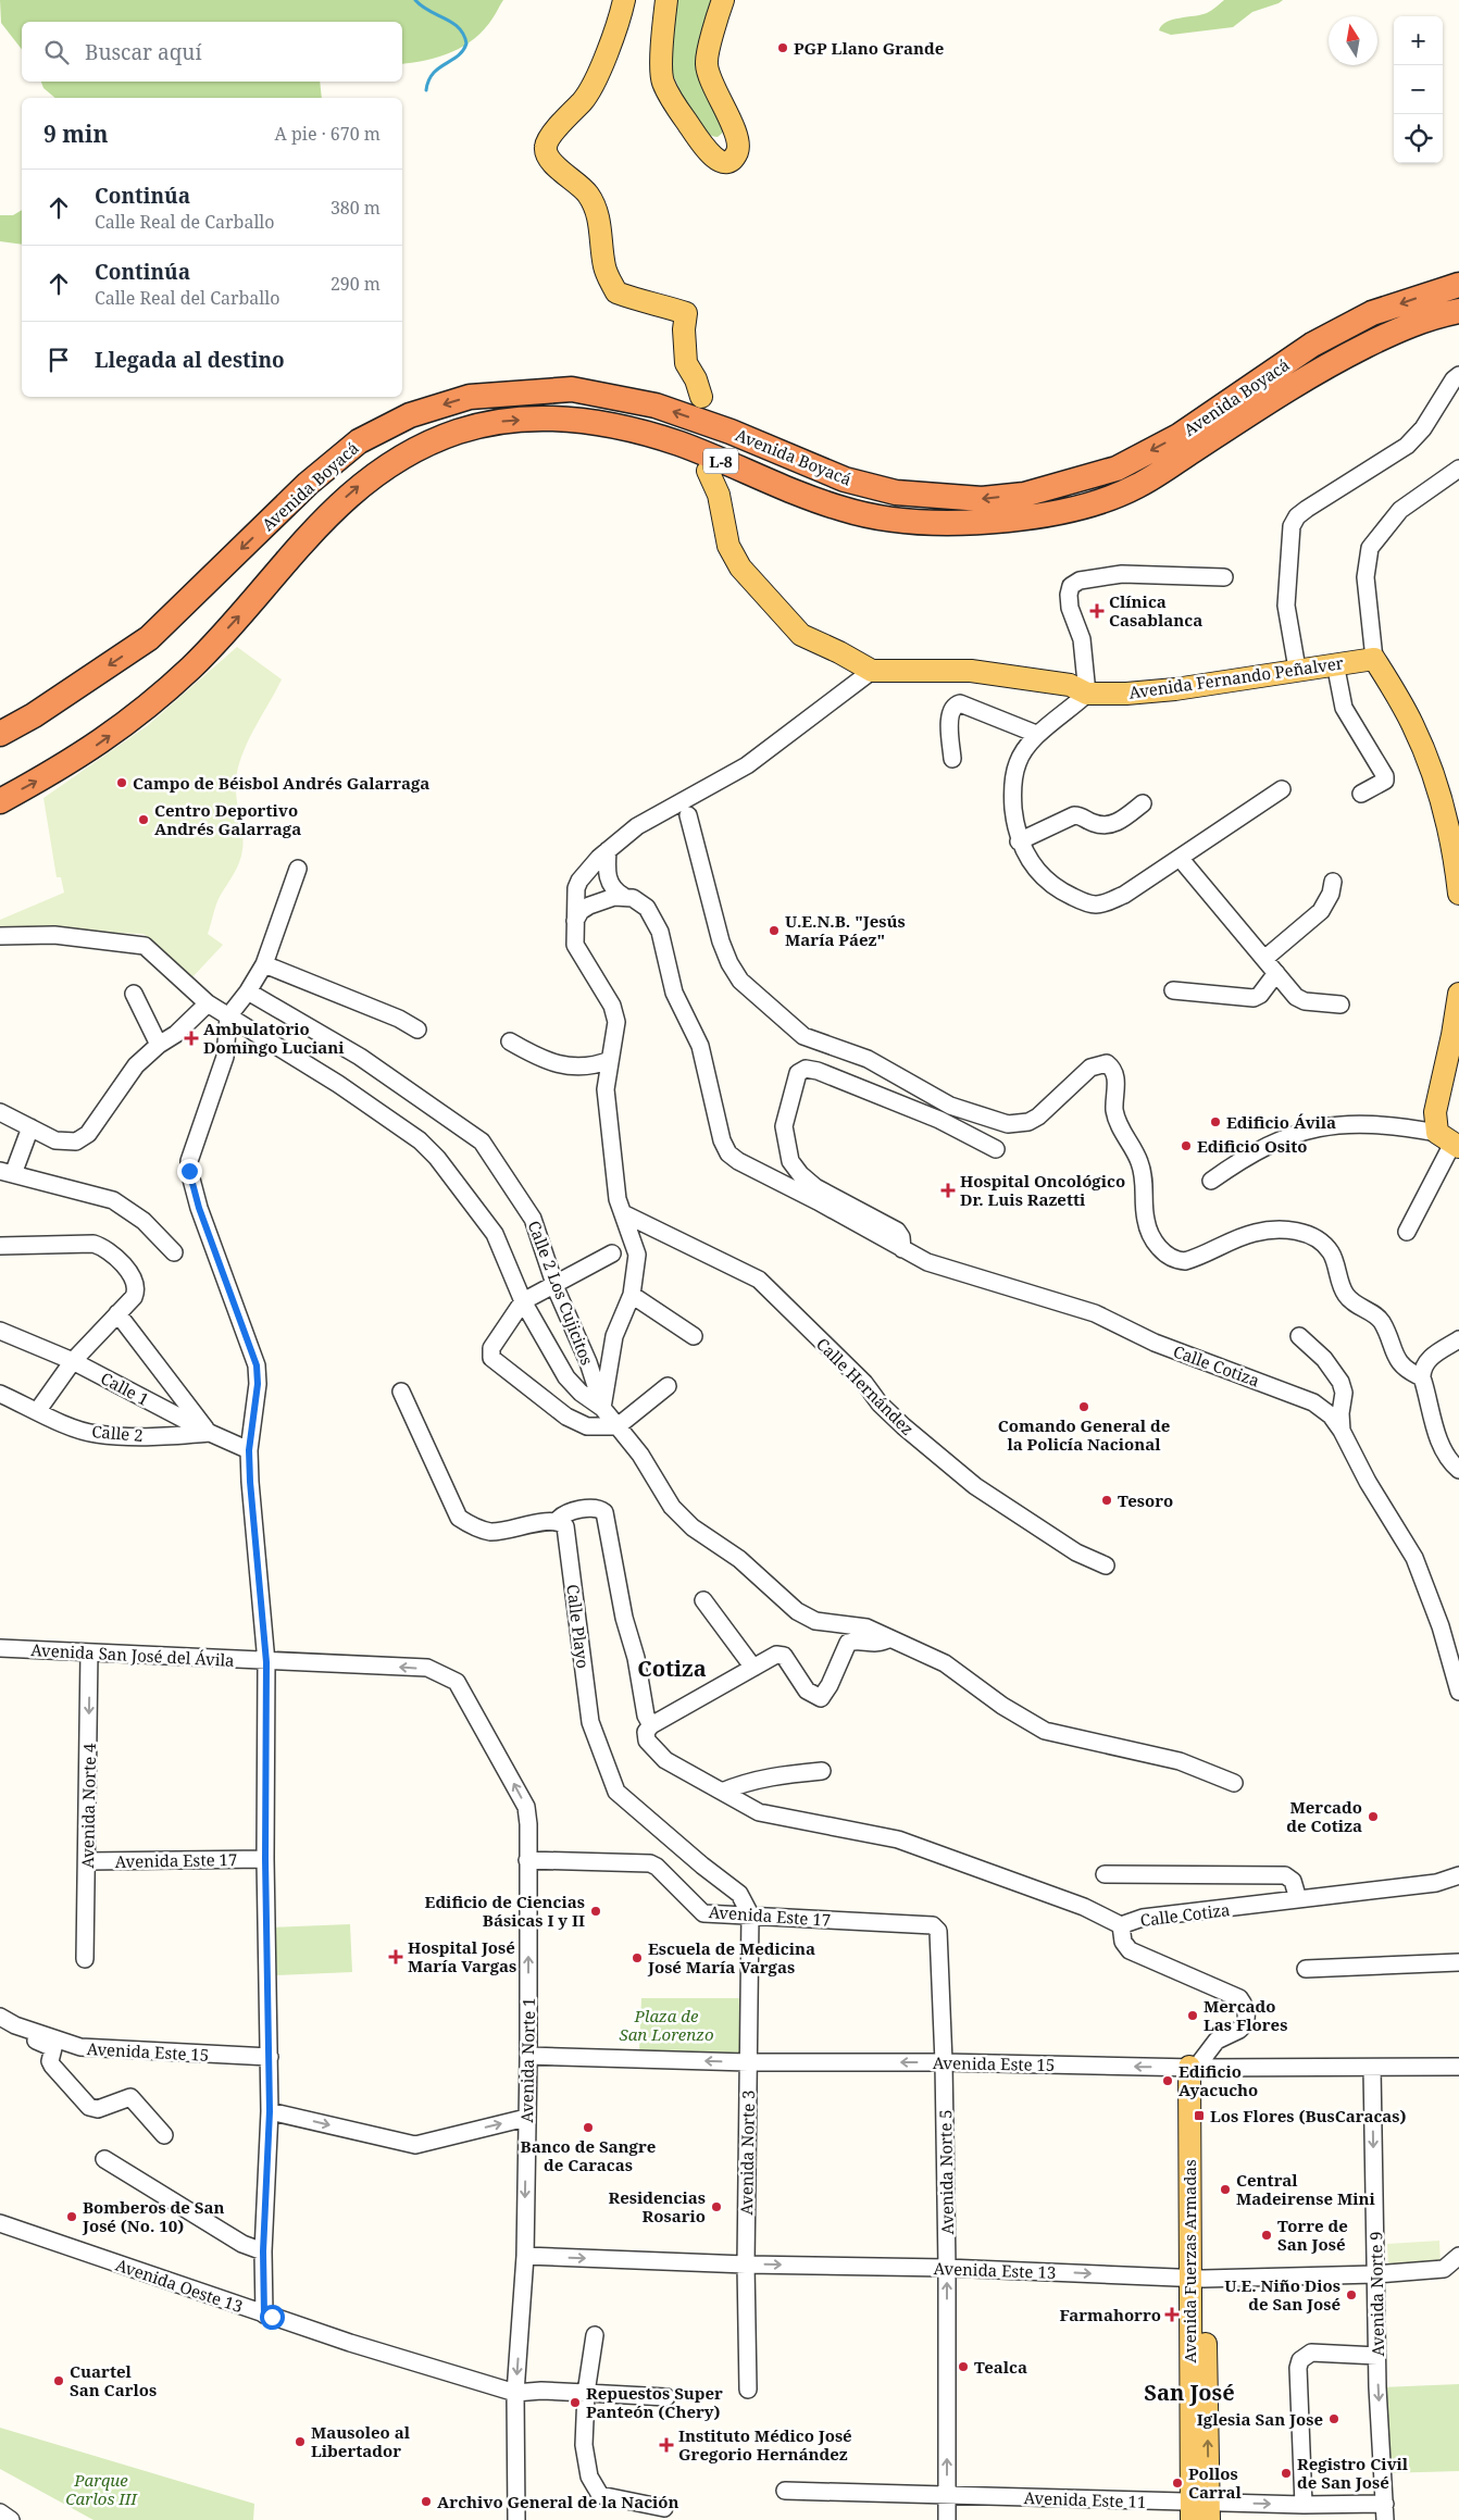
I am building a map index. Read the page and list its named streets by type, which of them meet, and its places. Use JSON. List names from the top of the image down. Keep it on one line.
{"streets":{"highway":["Avenida Boyacá","L-8"],"main road":["Avenida Fernando Peñalver","Avenida Fuerzas Armadas"],"street":["Calle 2 Los Cujicitos","Calle Cotiza","Calle Hernández","Calle 1","Calle 2","Calle Playo","Avenida San José del Ávila","Avenida Norte 4","Avenida Este 17","Avenida Este 15","Avenida Norte 1","Avenida Norte 3","Avenida Norte 5","Avenida Este 13","Avenida Oeste 13","Avenida Norte 9","Avenida Este 11"]},"crossings":[["Calle Cotiza","Avenida Este 15"],["Calle Cotiza","Avenida Fuerzas Armadas"],["Calle 1","Calle 2"],["Calle Playo","Avenida Este 17"],["Calle Playo","Avenida Norte 3"],["Avenida San José del Ávila","Avenida Norte 4"],["Avenida San José del Ávila","Avenida Norte 1"],["Avenida Norte 4","Avenida Este 17"],["Avenida Este 17","Avenida Norte 1"],["Avenida Este 17","Avenida Norte 3"],["Avenida Este 17","Avenida Norte 5"],["Avenida Este 15","Avenida Norte 1"],["Avenida Este 15","Avenida Norte 3"],["Avenida Este 15","Avenida Norte 5"],["Avenida Este 15","Avenida Fuerzas Armadas"],["Avenida Este 15","Avenida Norte 9"],["Avenida Norte 1","Avenida Este 13"],["Avenida Norte 1","Avenida Oeste 13"],["Avenida Norte 3","Avenida Este 13"],["Avenida Norte 5","Avenida Este 13"],["Avenida Norte 5","Avenida Este 11"],["Avenida Fuerzas Armadas","Avenida Este 13"],["Avenida Fuerzas Armadas","Avenida Este 11"],["Avenida Este 13","Avenida Norte 9"],["Avenida Norte 9","Avenida Este 11"]],"one_way":["Avenida Norte 4","Avenida Este 15","Avenida Norte 5","Avenida Este 13","Avenida Norte 9"],"districts":["Cotiza","San José"],"parks":["Plaza de San Lorenzo","Parque Carlos III"],"places":{"other":["PGP Llano Grande","Campo de Béisbol Andrés Galarraga","Centro Deportivo Andrés Galarraga","U.E.N.B. \"Jesús María Páez\"","Edificio Ávila","Edificio Osito","Comando General de la Policía Nacional","Tesoro","Mercado de Cotiza","Edificio de Ciencias Básicas I y II","Escuela de Medicina José María Vargas","Mercado Las Flores","Edificio Ayacucho","Banco de Sangre de Caracas","Central Madeirense Mini","Residencias Rosario","Bomberos de San José (No. 10)","Torre de San José","U.E. Niño Dios de San José","Tealca","Cuartel San Carlos","Repuestos Super Panteón (Chery)","Iglesia San Jose","Mausoleo al Libertador","Registro Civil de San José","Pollos Carral","Archivo General de la Nación"],"health":["Clínica Casablanca","Ambulatorio Domingo Luciani","Hospital Oncológico Dr. Luis Razetti","Hospital José María Vargas","Farmahorro","Instituto Médico José Gregorio Hernández"],"transit":["Los Flores (BusCaracas)"]},"north":"top","page":{"map_buttons":["+","−"],"search":"Buscar aquí","heading":["9 min","A pie · 670 m"],"list":[["Continúa","Calle Real de Carballo","380 m"],["Continúa","Calle Real del Carballo","290 m"],"Llegada al destino"]}}
